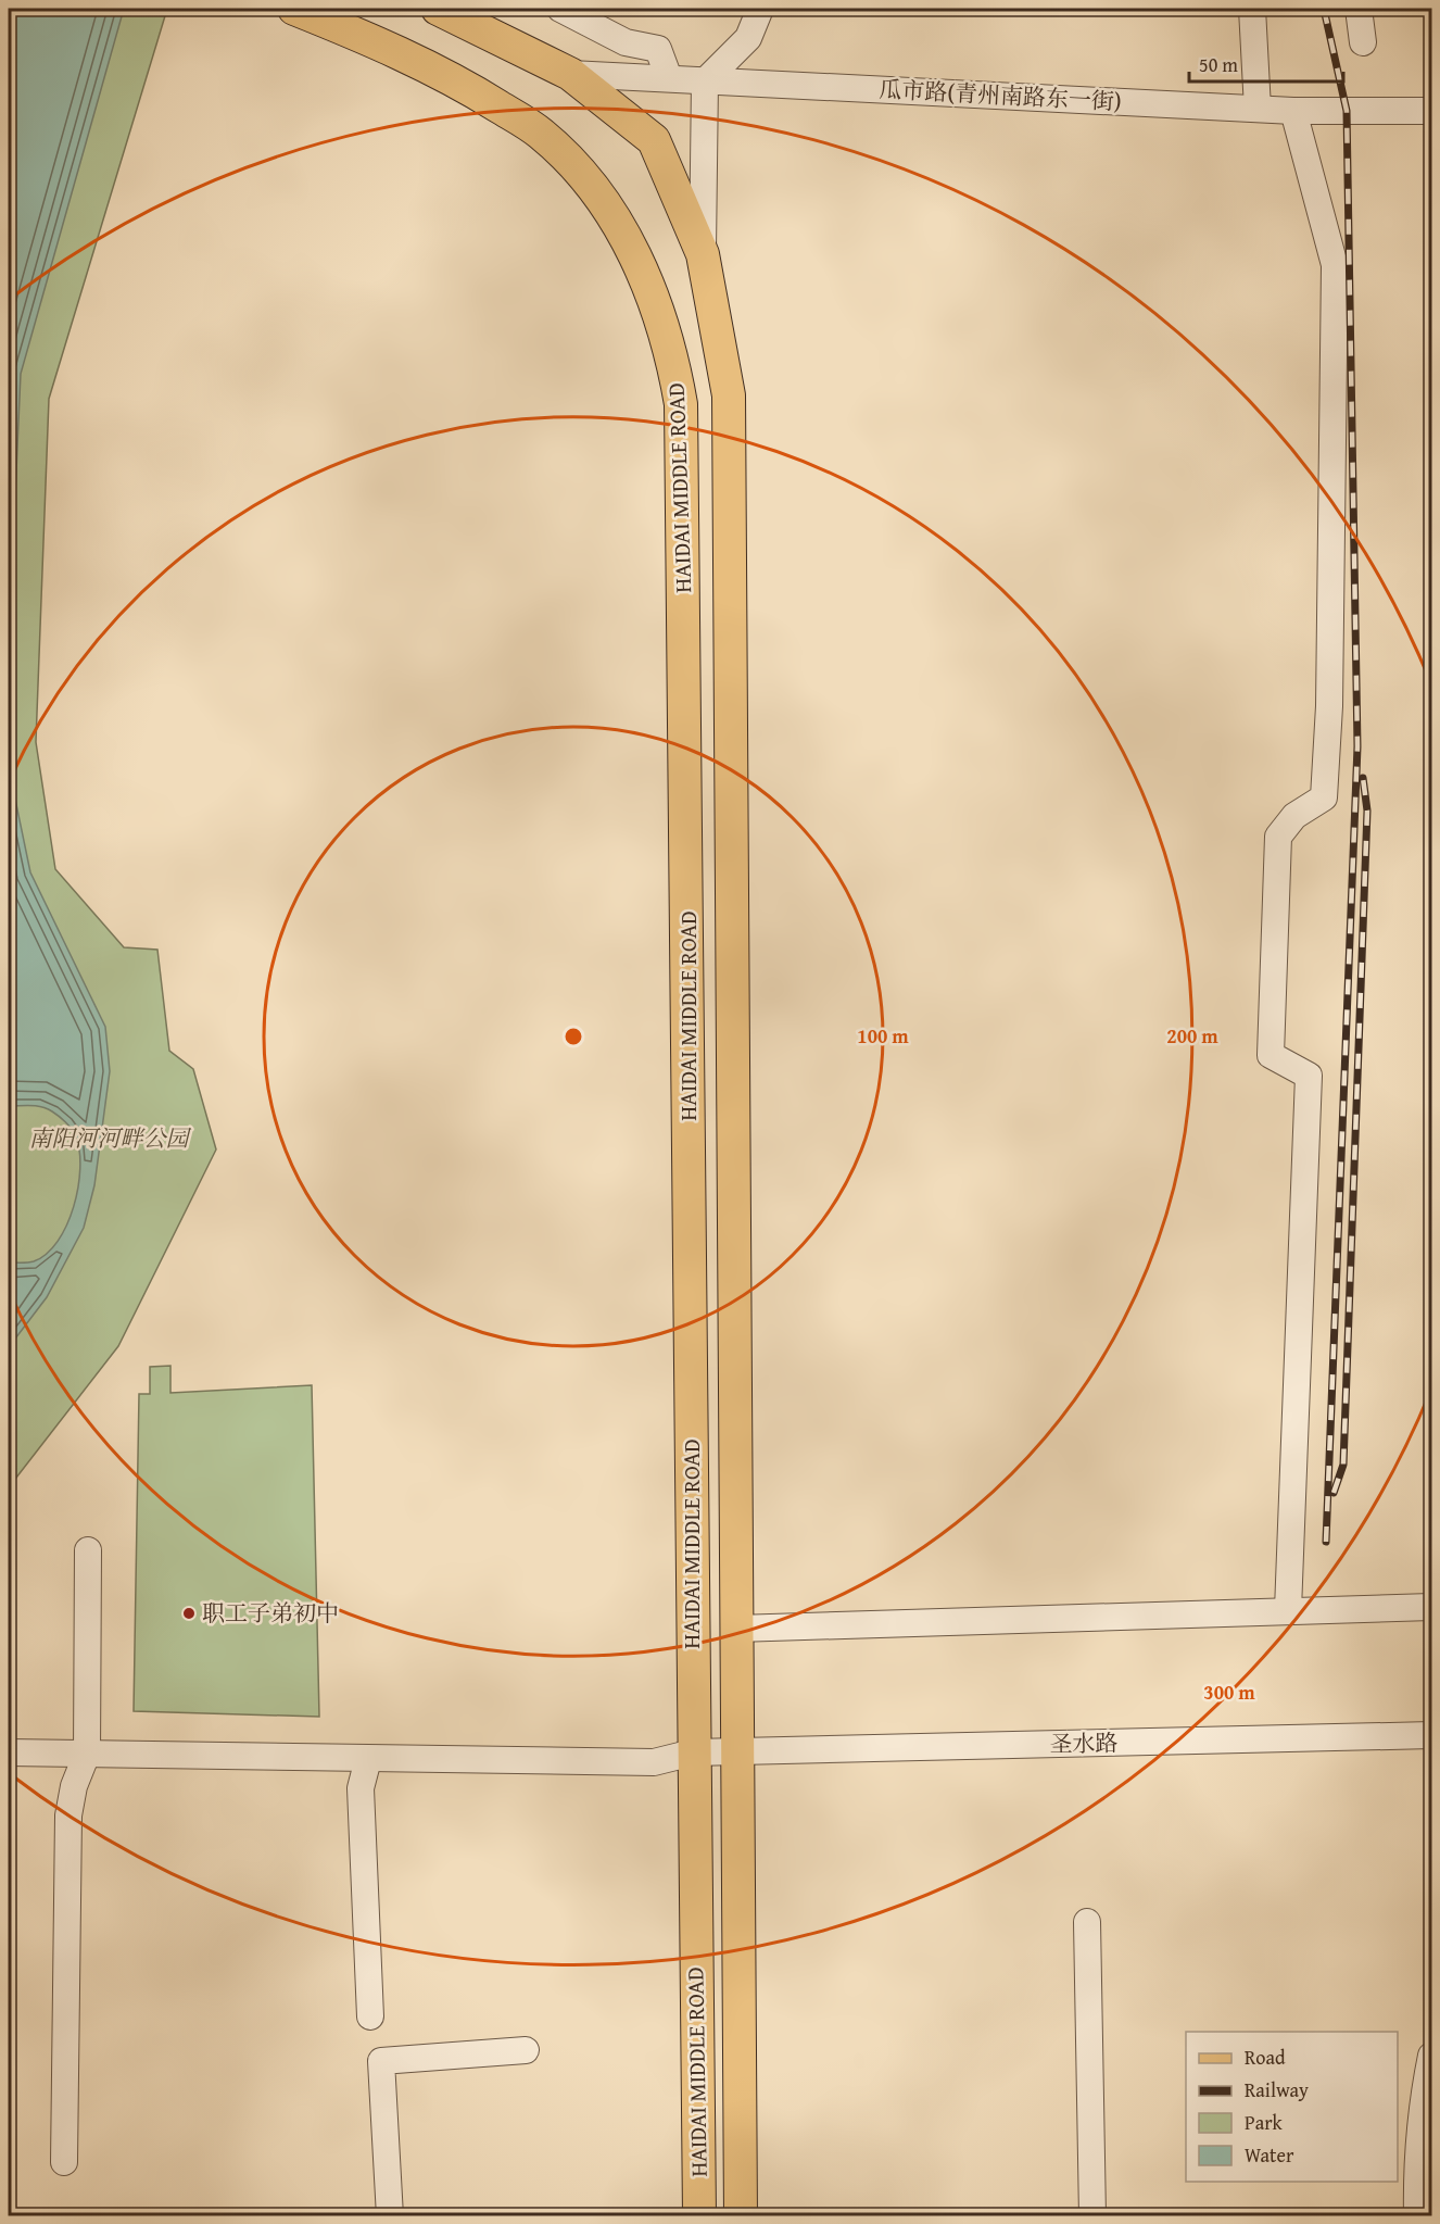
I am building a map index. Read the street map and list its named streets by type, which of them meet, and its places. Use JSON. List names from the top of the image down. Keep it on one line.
{"streets":{"main road":["HAIDAI MIDDLE ROAD"],"street":["瓜市路(青州南路东一街)","圣水路"]},"crossings":[["瓜市路(青州南路东一街)","HAIDAI MIDDLE ROAD"],["HAIDAI MIDDLE ROAD","圣水路"]],"parks":["南阳河河畔公园"],"places":["职工子弟初中"],"legend":["Road","Railway","Park","Water"],"scale_bar":"50 m","rings":["100 m","200 m","300 m"]}
